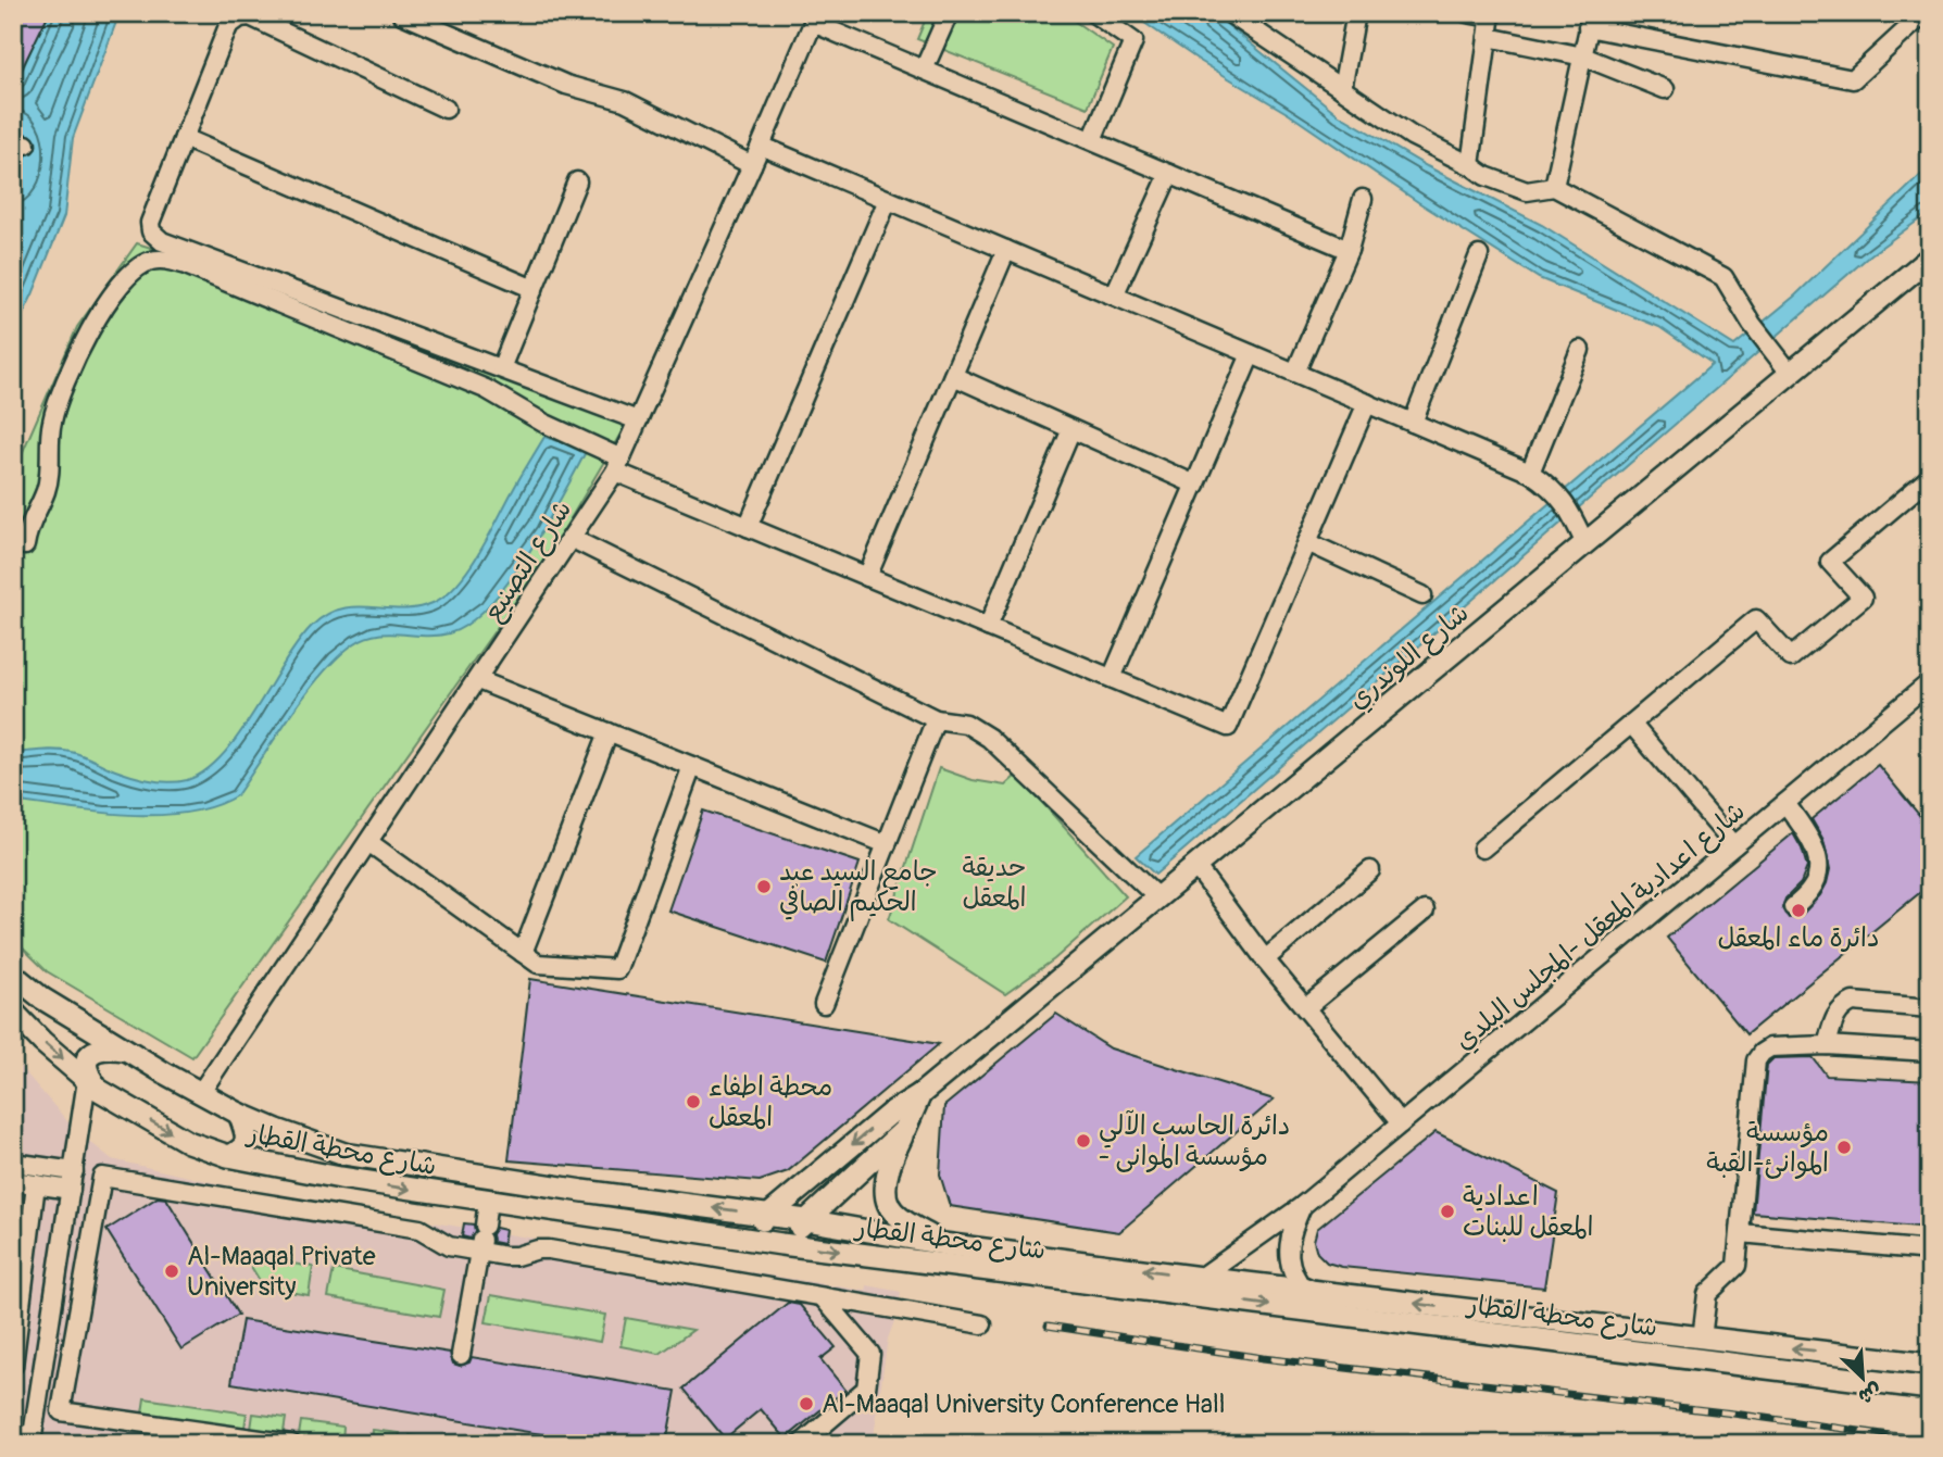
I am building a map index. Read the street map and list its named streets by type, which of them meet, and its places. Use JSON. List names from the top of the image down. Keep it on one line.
{"streets":{"main road":["شارع اللوندري","شارع محطة القطار"],"street":["شارع التصنيع","شارع اعدادية المعقل -المجلس البلدي"]},"crossings":[["شارع التصنيع","شارع محطة القطار"],["شارع اللوندري","شارع محطة القطار"],["شارع اعدادية المعقل -المجلس البلدي","شارع محطة القطار"]],"parks":["حديقة المعقل"],"places":["جامع السيد عبد الحكيم الصافي","دائرة ماء المعقل","محطة اطفاء المعقل","دائرة الحاسب الآلي - مؤسسة الموانى","مؤسسة الموانئ-القبة","اعدادية المعقل للبنات","Al-Maaqal Private University","Al-Maaqal University Conference Hall"],"north":"bottom right"}
